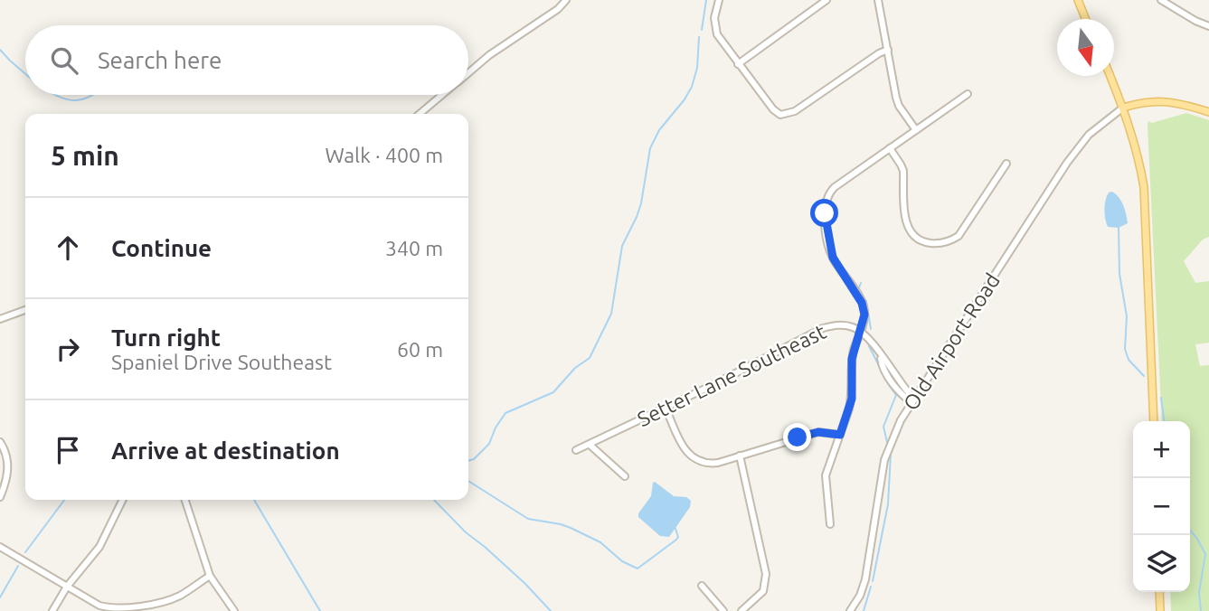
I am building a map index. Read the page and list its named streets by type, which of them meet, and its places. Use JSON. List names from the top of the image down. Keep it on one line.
{"streets":{"street":["Old Airport Road","Setter Lane Southeast"]},"north":"bottom","page":{"search":"Search here","heading":["5 min","Walk · 400 m"],"list":[["Continue","340 m"],["Turn right","Spaniel Drive Southeast","60 m"],"Arrive at destination"],"map_buttons":["+","−"]}}
